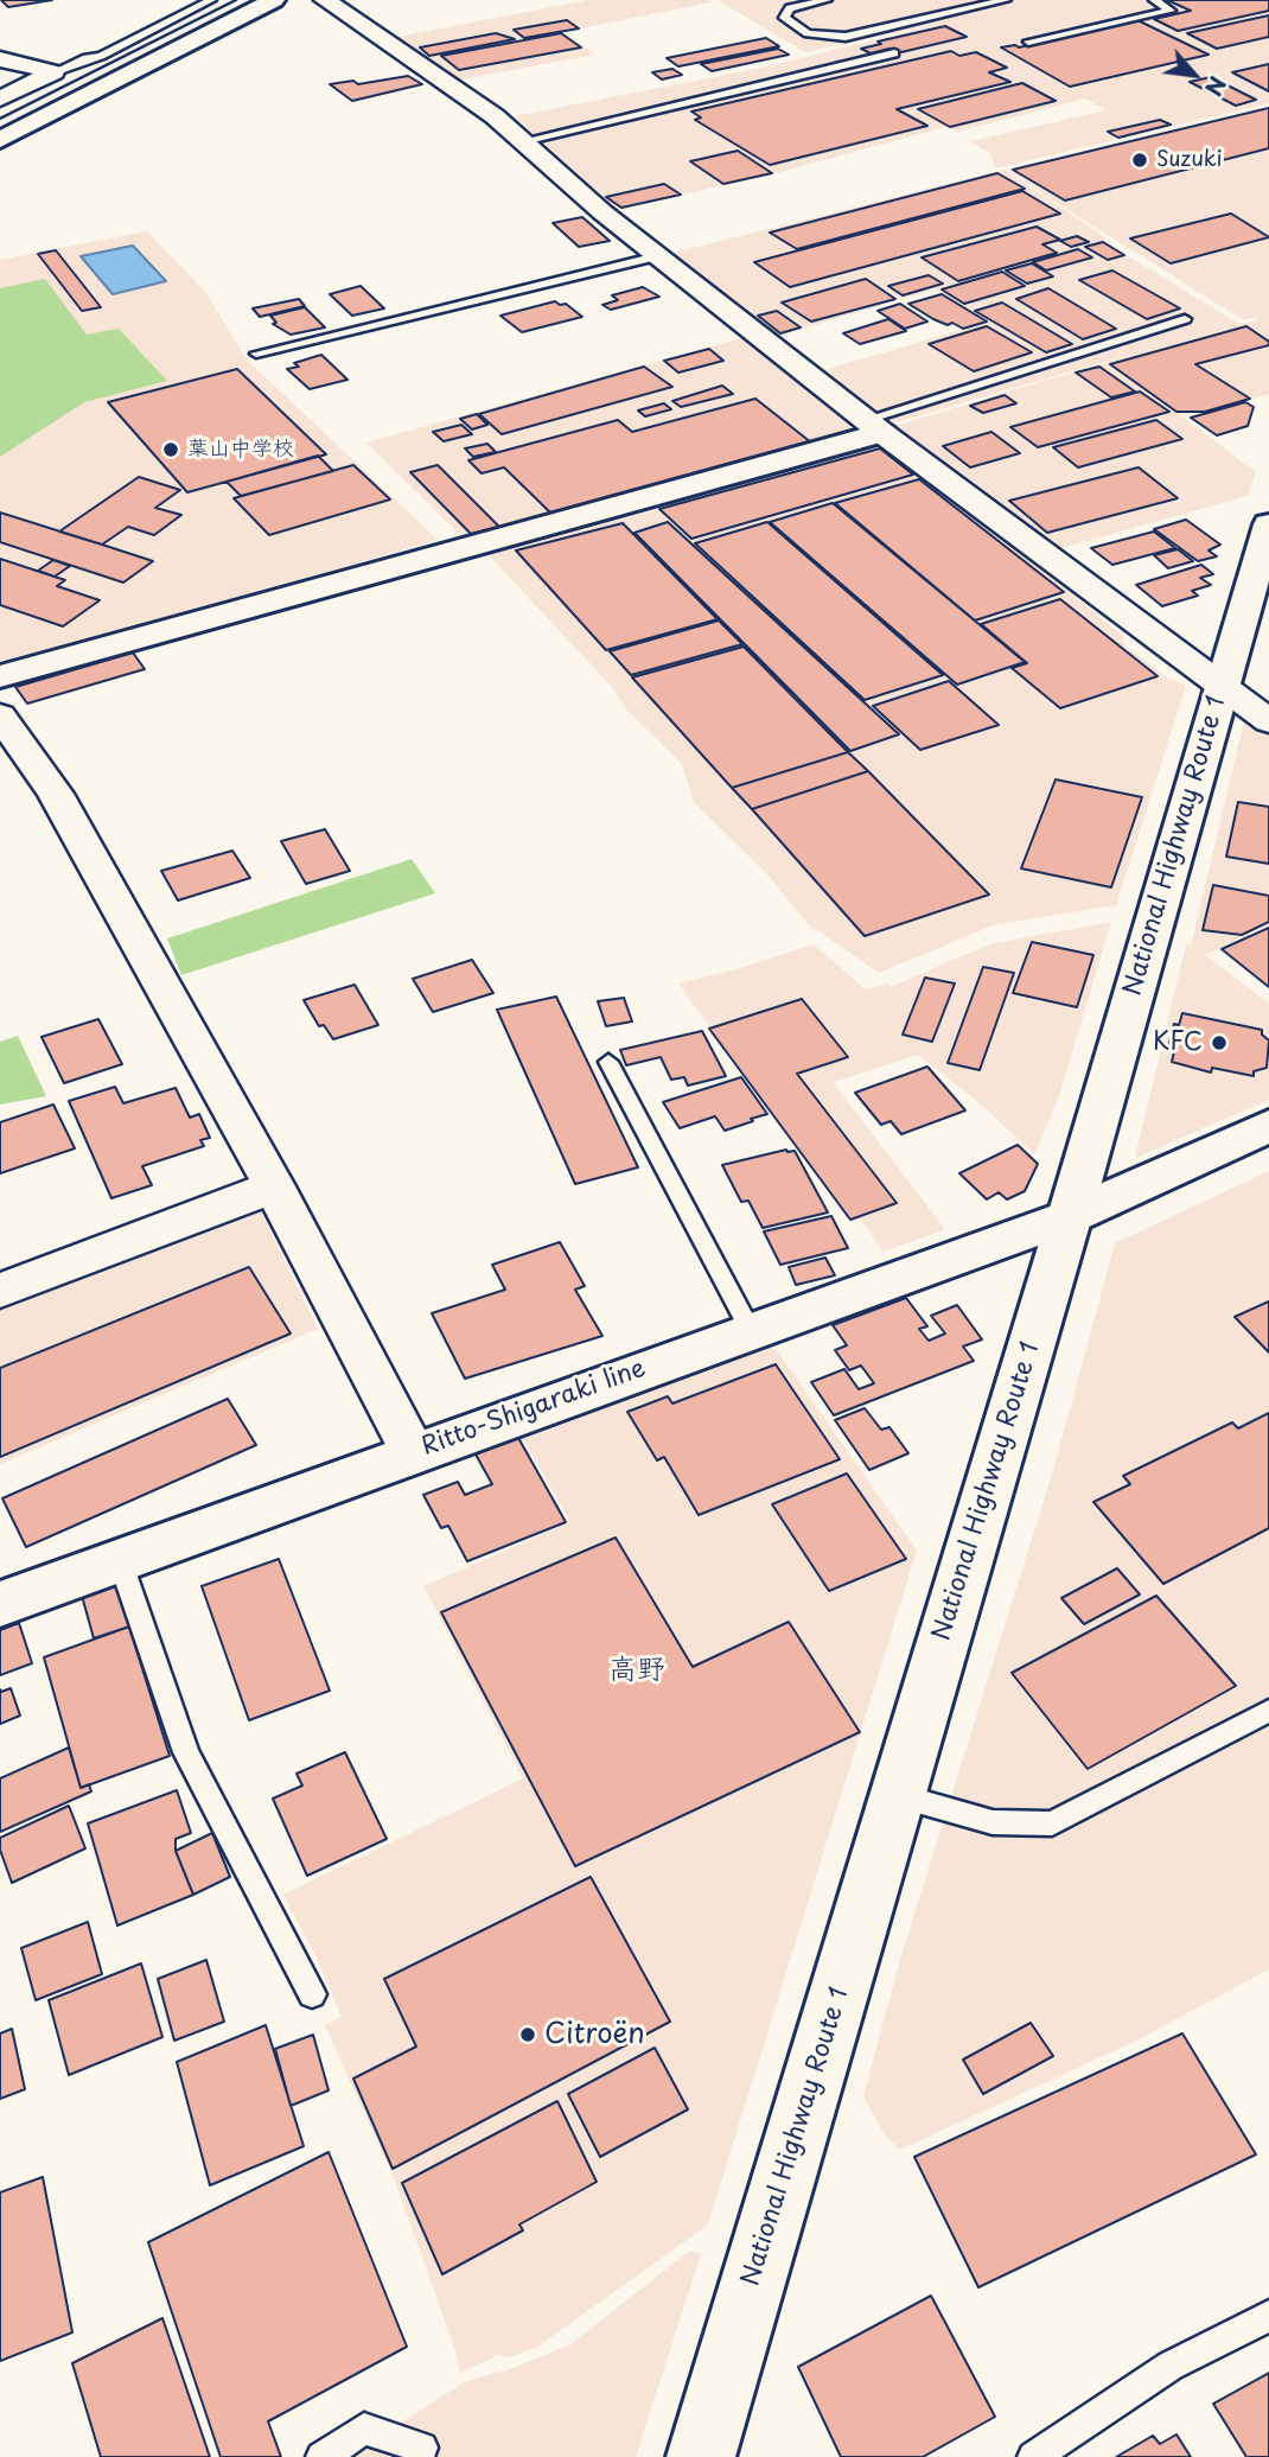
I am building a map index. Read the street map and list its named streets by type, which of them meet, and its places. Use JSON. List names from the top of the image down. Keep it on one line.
{"streets":{"main road":["National Highway Route 1","Ritto-Shigaraki line"]},"crossings":[["National Highway Route 1","Ritto-Shigaraki line"]],"districts":["高野"],"places":["Suzuki","葉山中学校","KFC","Citroën"],"north":"bottom right"}
